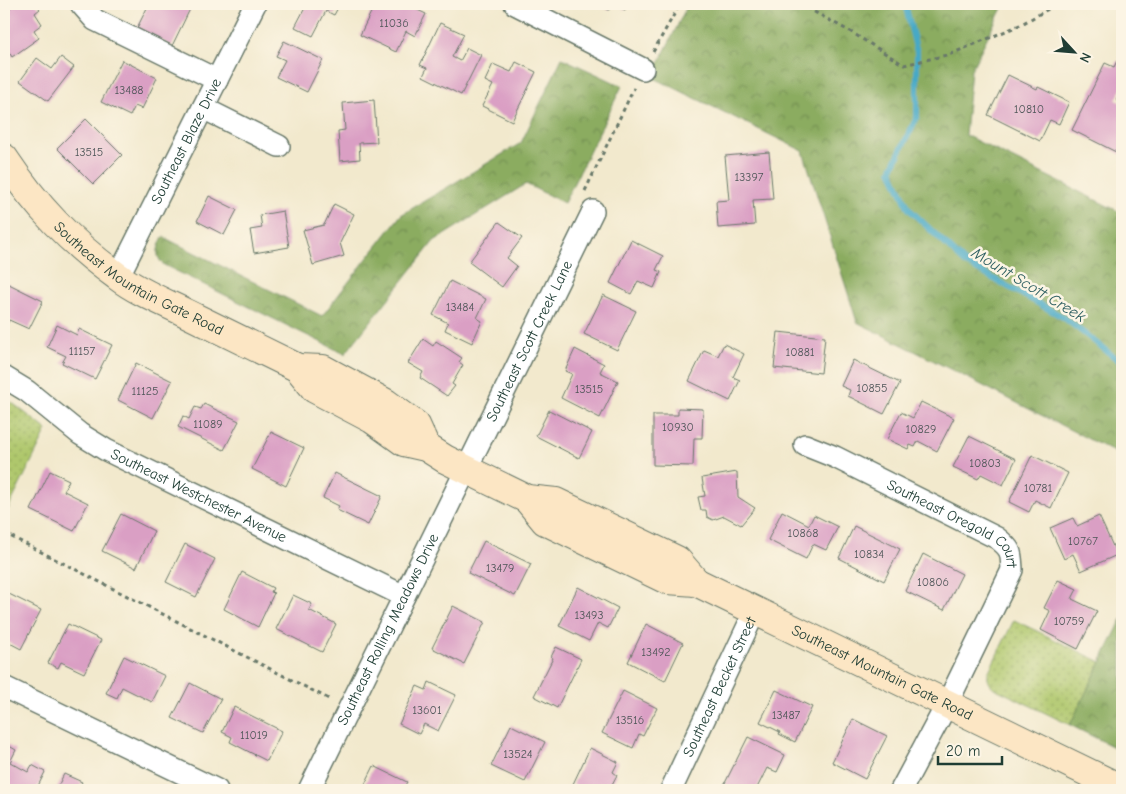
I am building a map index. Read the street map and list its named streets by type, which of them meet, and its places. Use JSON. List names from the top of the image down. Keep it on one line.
{"streets":{"street":["Southeast Blaze Drive","Southeast Mountain Gate Road","Southeast Scott Creek Lane","Southeast Westchester Avenue","Southeast Oregold Court","Southeast Rolling Meadows Drive","Southeast Becket Street"]},"crossings":[["Southeast Blaze Drive","Southeast Mountain Gate Road"],["Southeast Mountain Gate Road","Southeast Scott Creek Lane"],["Southeast Mountain Gate Road","Southeast Oregold Court"],["Southeast Mountain Gate Road","Southeast Rolling Meadows Drive"],["Southeast Mountain Gate Road","Southeast Becket Street"],["Southeast Scott Creek Lane","Southeast Rolling Meadows Drive"],["Southeast Westchester Avenue","Southeast Rolling Meadows Drive"]],"water":["Mount Scott Creek"],"house_numbers":["11036","13488","10810","13515","13397","13484","11157","10881","10855","13515","11125","11089","10930","10829","10803","10781","10868","10767","10834","13479","10806","13493","10759","13492","13601","13487","13516","11019","13524"],"scale_bar":"20 m","north":"bottom right"}
